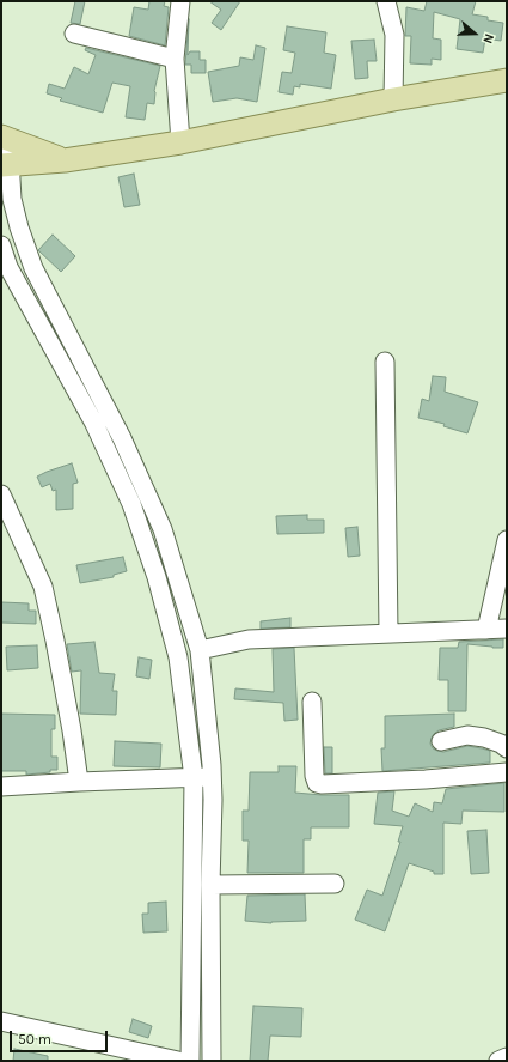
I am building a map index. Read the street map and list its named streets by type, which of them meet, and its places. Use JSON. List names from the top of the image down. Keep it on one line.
{"scale_bar":"50 m","north":"right"}
